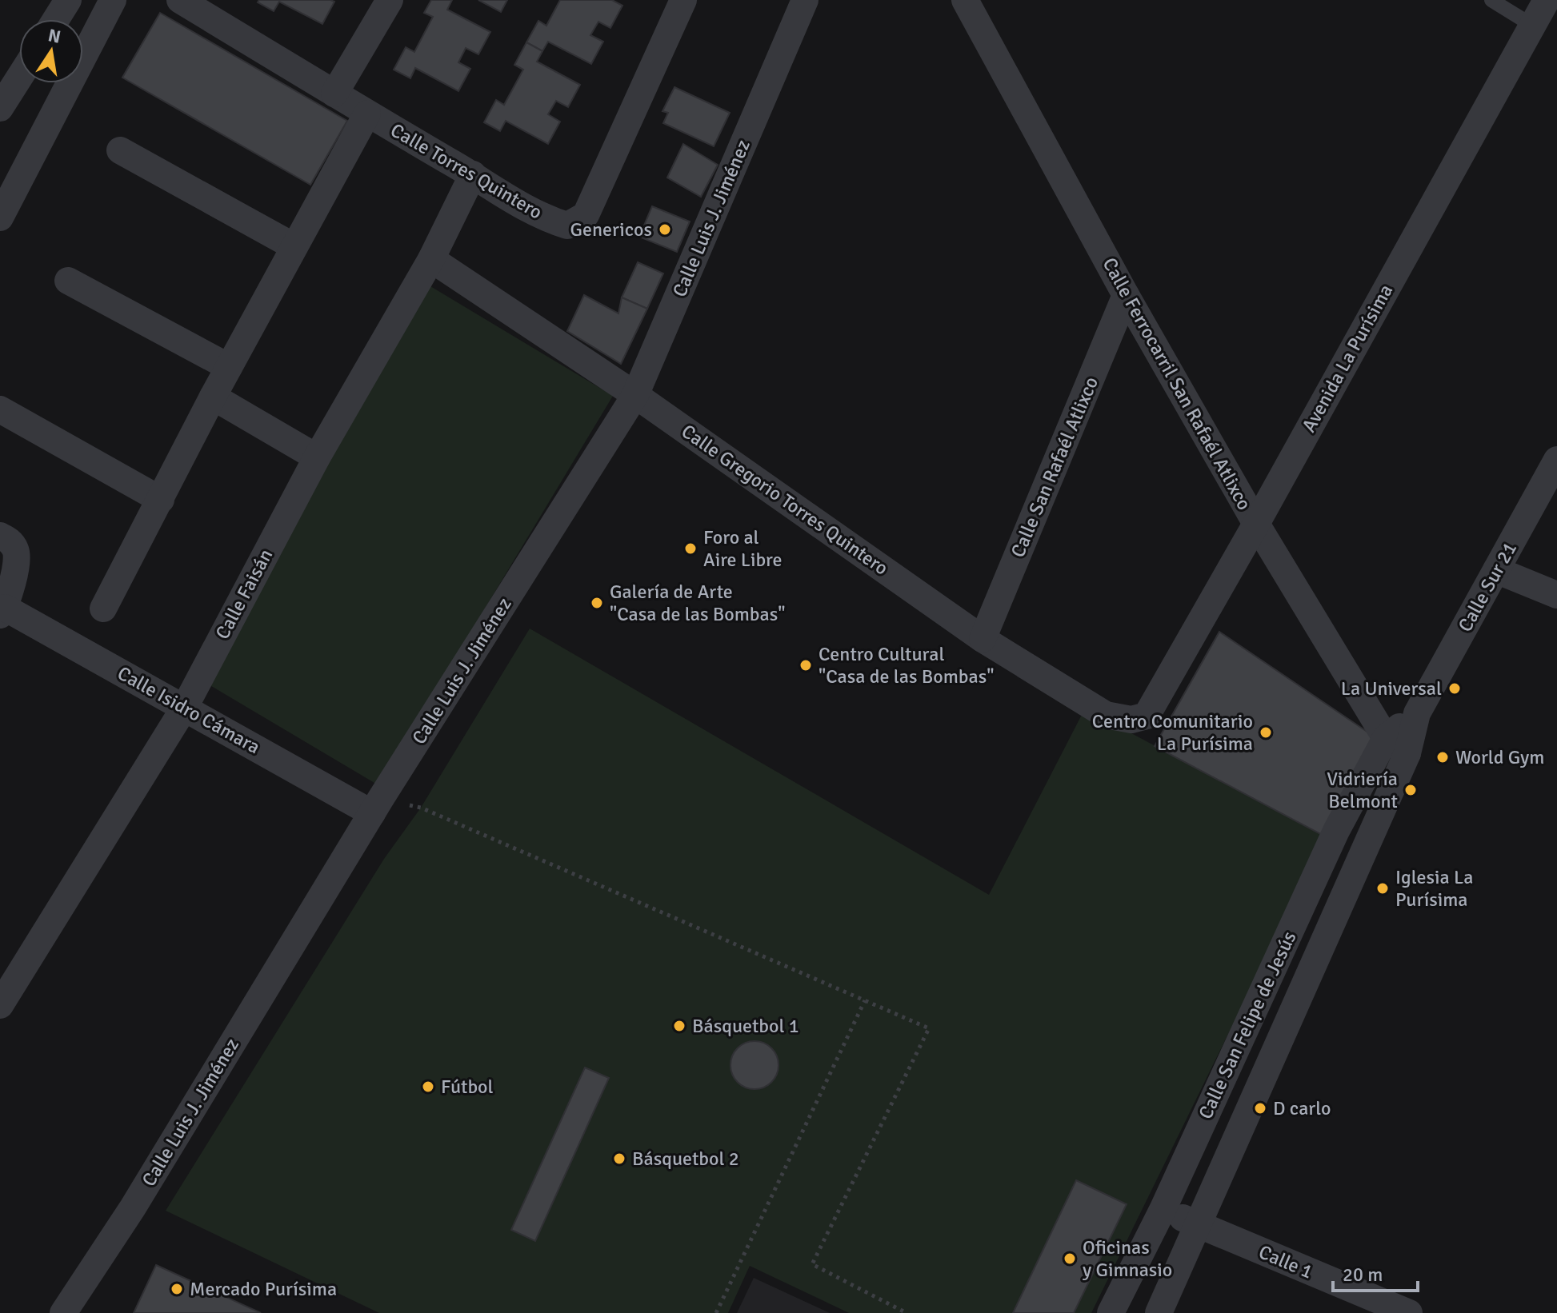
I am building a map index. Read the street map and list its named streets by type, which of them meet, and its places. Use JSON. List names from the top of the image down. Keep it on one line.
{"streets":{"street":["Calle Torres Quintero","Calle Luis J. Jiménez","Avenida La Purísima","Calle Ferrocarril San Rafaél Atlixco","Calle San Rafaél Atlixco","Calle Gregorio Torres Quintero","Calle Sur 21","Calle Faisán","Calle Isidro Cámara","Calle San Felipe de Jesús","Calle 1"]},"crossings":[["Calle Torres Quintero","Calle Faisán"],["Calle Luis J. Jiménez","Calle Gregorio Torres Quintero"],["Calle Luis J. Jiménez","Calle Isidro Cámara"],["Avenida La Purísima","Calle Ferrocarril San Rafaél Atlixco"],["Avenida La Purísima","Calle Gregorio Torres Quintero"],["Calle Ferrocarril San Rafaél Atlixco","Calle San Rafaél Atlixco"],["Calle Ferrocarril San Rafaél Atlixco","Calle Sur 21"],["Calle Ferrocarril San Rafaél Atlixco","Calle San Felipe de Jesús"],["Calle San Rafaél Atlixco","Calle Gregorio Torres Quintero"],["Calle Gregorio Torres Quintero","Calle Faisán"],["Calle Sur 21","Calle San Felipe de Jesús"],["Calle Faisán","Calle Isidro Cámara"],["Calle San Felipe de Jesús","Calle 1"]],"places":["Genericos","Foro al Aire Libre","Galería de Arte \"Casa de las Bombas\"","Centro Cultural \"Casa de las Bombas\"","La Universal","Centro Comunitario La Purísima","World Gym","Vidriería Belmont","Iglesia La Purísima","Básquetbol 1","Fútbol","D carlo","Básquetbol 2","Oficinas y Gimnasio","Mercado Purísima"],"scale_bar":"20 m","north":"top"}
